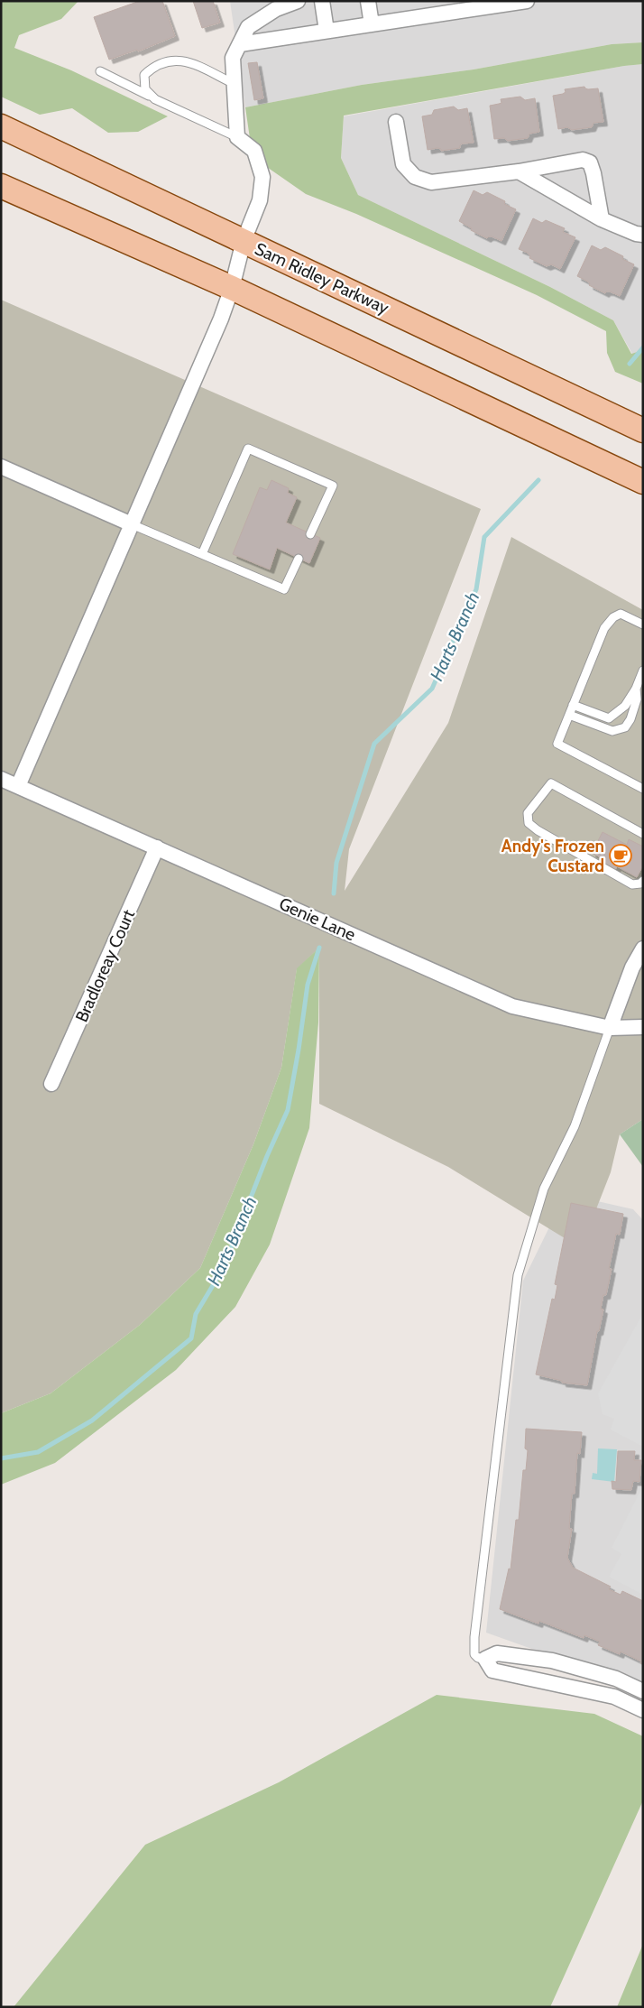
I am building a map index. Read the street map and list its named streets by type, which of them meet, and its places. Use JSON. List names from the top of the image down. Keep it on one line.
{"streets":{"main road":["Sam Ridley Parkway"],"street":["Genie Lane","Bradloreay Court"]},"crossings":[["Genie Lane","Bradloreay Court"]],"water":["Harts Branch"],"places":{"cafe":["Andy's Frozen Custard"]}}
